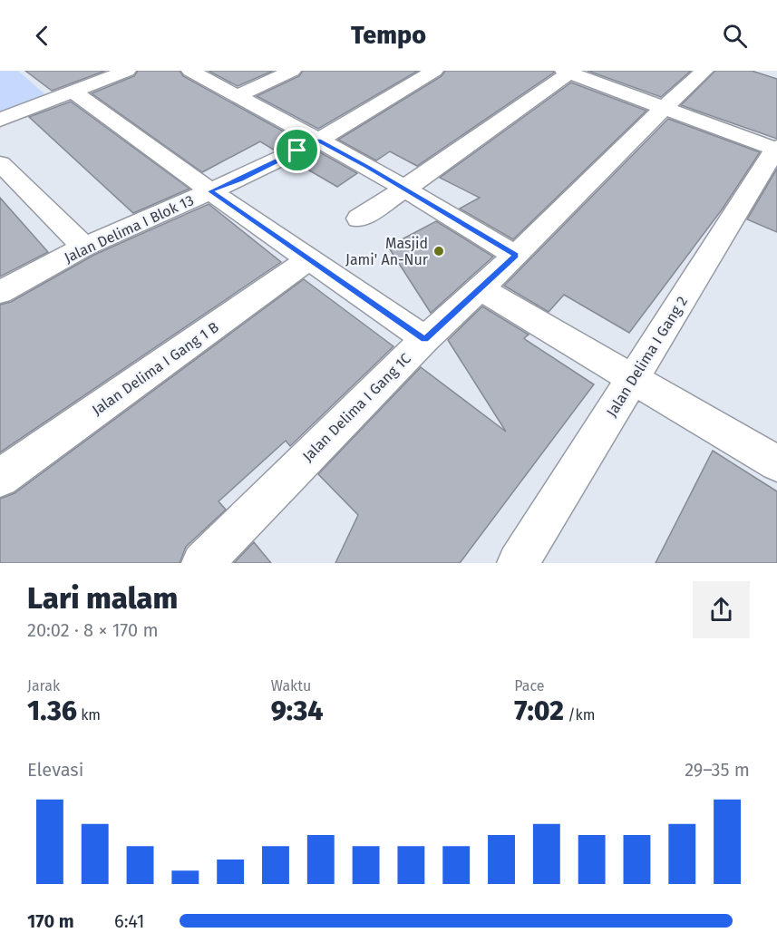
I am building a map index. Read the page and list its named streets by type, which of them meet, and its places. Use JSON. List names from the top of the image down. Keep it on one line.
{"streets":{"street":["Jalan Delima I Blok 13","Jalan Delima I Gang 2","Jalan Delima I Gang 1 B","Jalan Delima I Gang 1C"]},"places":["Masjid Jami' An-Nur"],"page":{"header":"Tempo","heading":["Lari malam","20:02 · 8 × 170 m"],"stats":[["Jarak","1.36 km"],["Waktu","9:34"],["Pace","7:02 /km"]],"chart":["Elevasi","29–35 m"],"list":[{"name":"170 m","note":"6:41"}]}}
